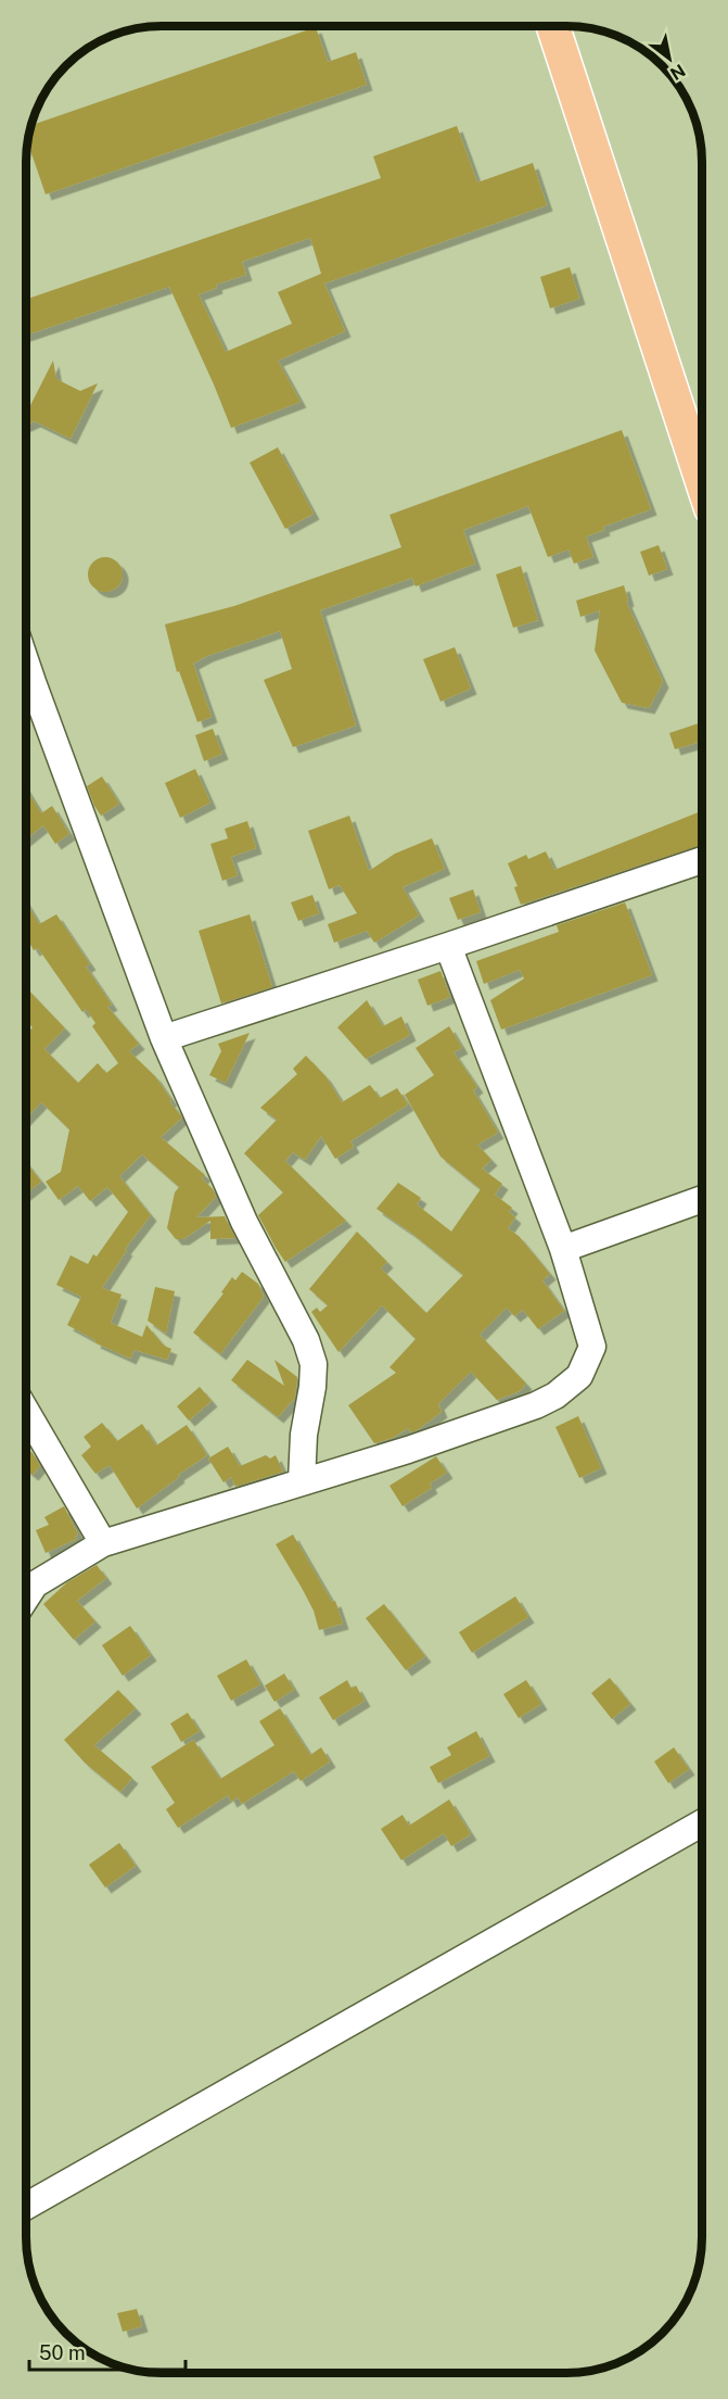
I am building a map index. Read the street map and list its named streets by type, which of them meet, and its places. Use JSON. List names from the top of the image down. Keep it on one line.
{"scale_bar":"50 m","north":"bottom right"}
